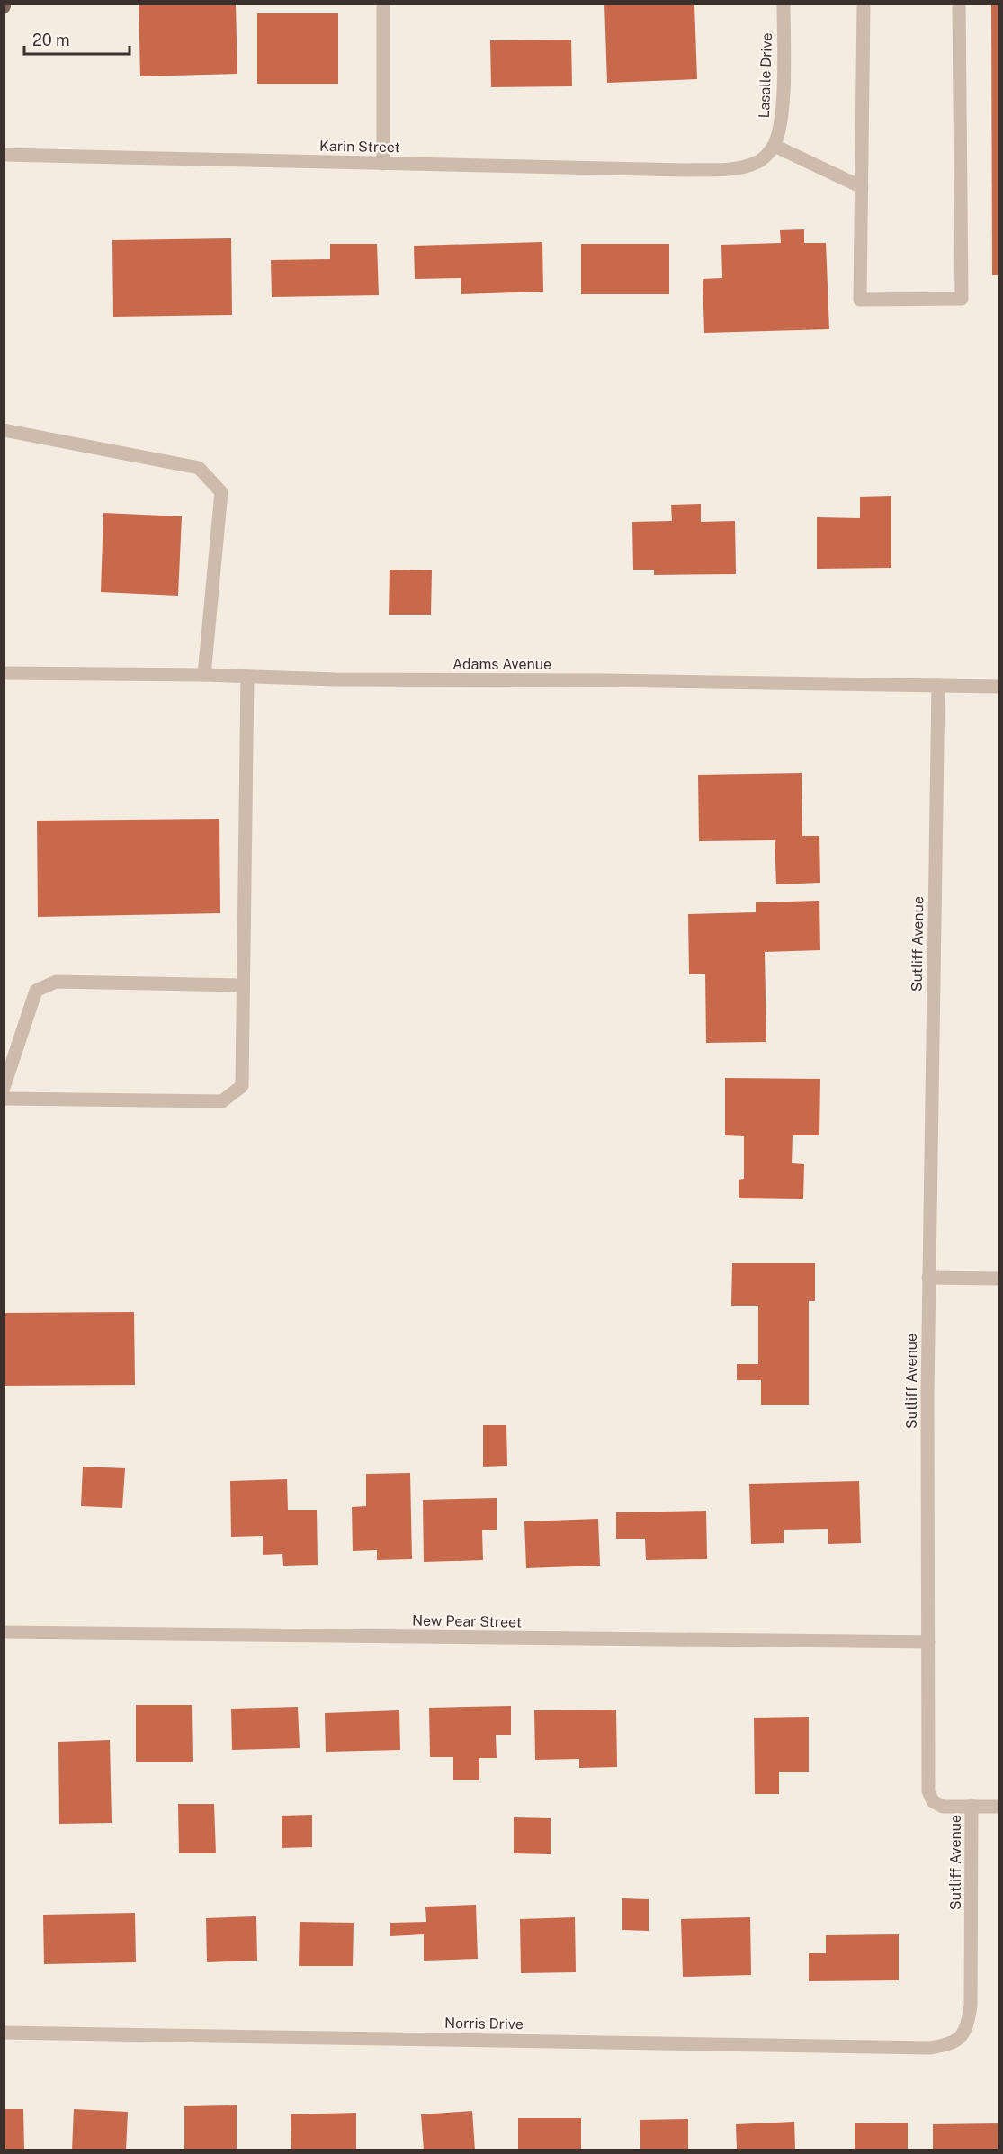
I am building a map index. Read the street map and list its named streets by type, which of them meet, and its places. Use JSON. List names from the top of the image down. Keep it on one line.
{"streets":{"street":["Lasalle Drive","Karin Street","Adams Avenue","Sutliff Avenue","New Pear Street","Norris Drive"]},"crossings":[["Lasalle Drive","Karin Street"],["Adams Avenue","Sutliff Avenue"],["Sutliff Avenue","New Pear Street"],["Sutliff Avenue","Norris Drive"]],"scale_bar":"20 m"}
